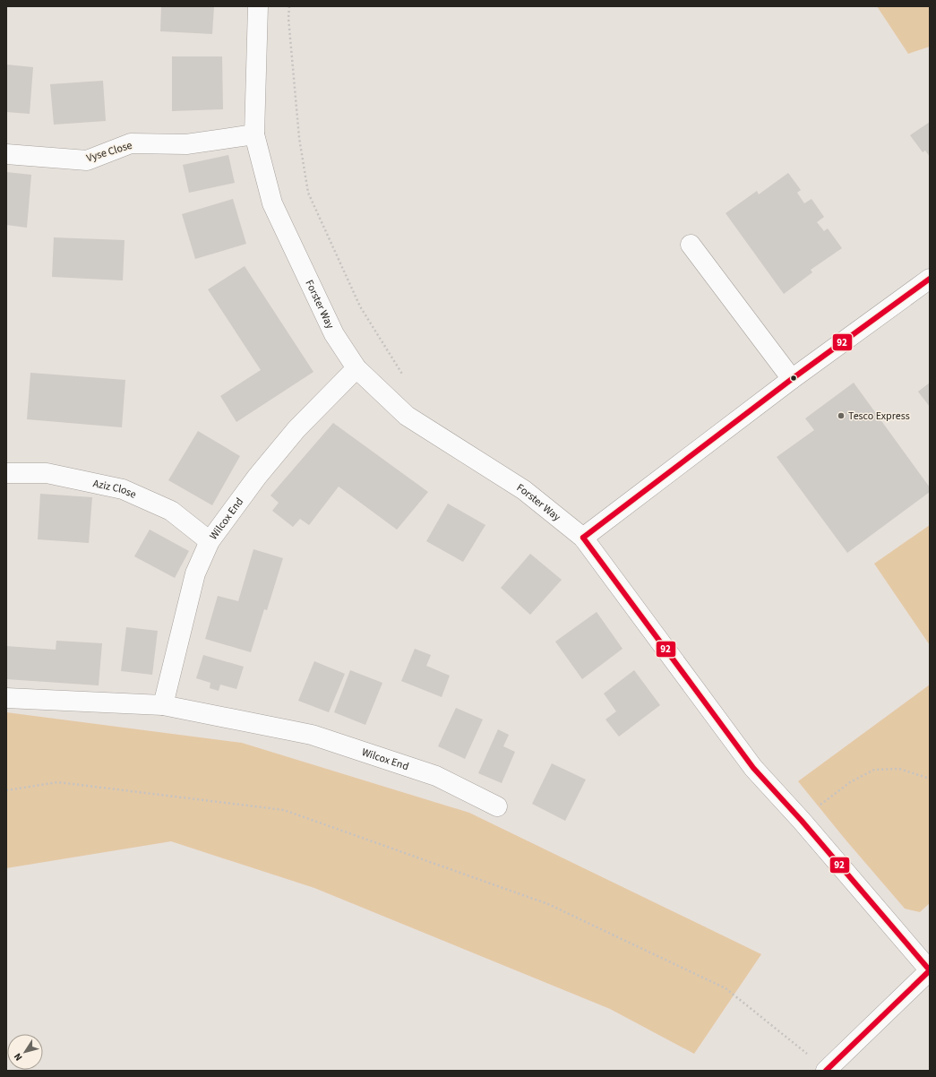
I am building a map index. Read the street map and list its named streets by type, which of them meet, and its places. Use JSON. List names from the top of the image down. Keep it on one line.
{"streets":{"street":["Vyse Close","Forster Way","Aziz Close","Wilcox End"]},"crossings":[["Vyse Close","Forster Way"],["Forster Way","Wilcox End"],["Aziz Close","Wilcox End"]],"places":["Tesco Express"],"lines":["transit line 92"],"north":"bottom left"}
